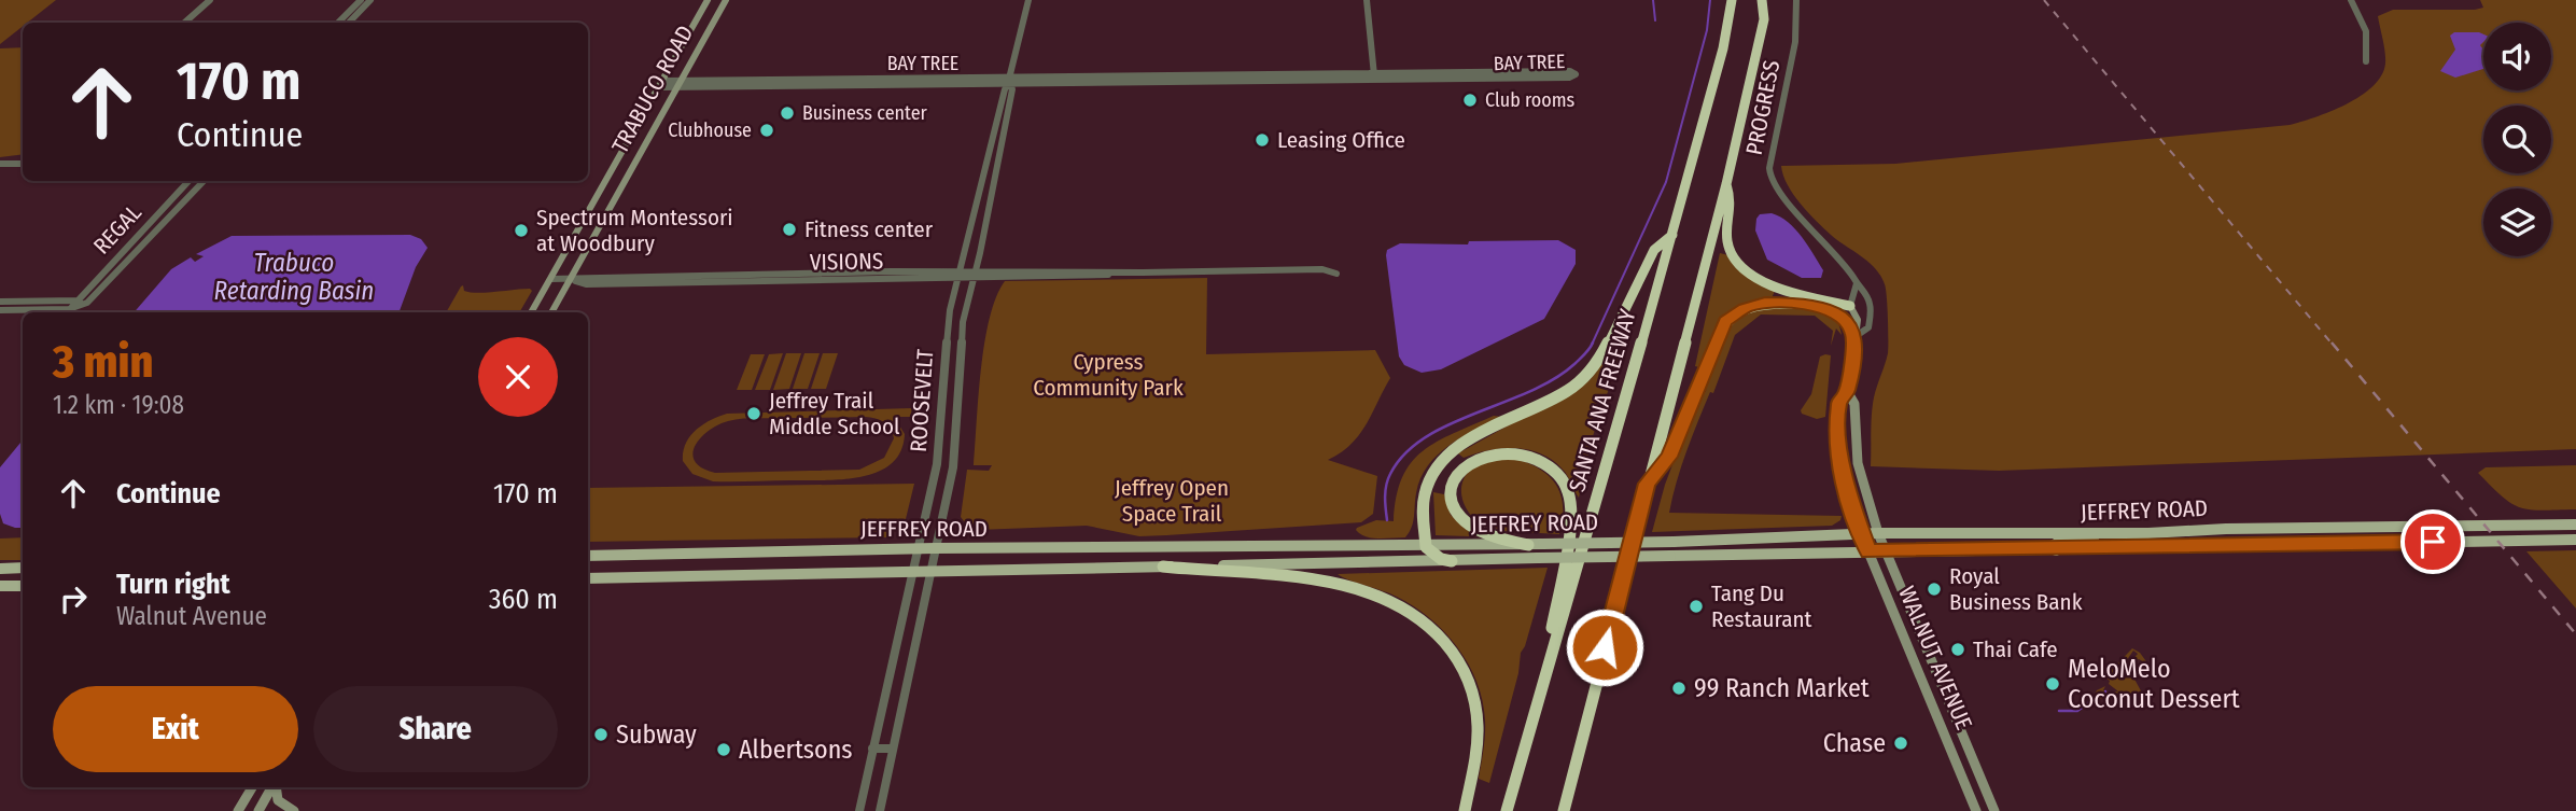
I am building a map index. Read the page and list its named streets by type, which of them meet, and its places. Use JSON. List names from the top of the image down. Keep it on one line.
{"streets":{"highway":["SANTA ANA FREEWAY"],"main road":["TRABUCO ROAD","JEFFREY ROAD","WALNUT AVENUE"],"street":["BAY TREE","PROGRESS","REGAL","VISIONS","ROOSEVELT"]},"crossings":[["BAY TREE","TRABUCO ROAD"],["BAY TREE","ROOSEVELT"],["TRABUCO ROAD","VISIONS"],["PROGRESS","WALNUT AVENUE"],["VISIONS","ROOSEVELT"],["ROOSEVELT","JEFFREY ROAD"],["JEFFREY ROAD","WALNUT AVENUE"]],"water":["Trabuco Retarding Basin"],"parks":["Cypress Community Park","Jeffrey Open Space Trail"],"places":["Club rooms","Business center","Clubhouse","Leasing Office","Fitness center","Spectrum Montessori at Woodbury","Jeffrey Trail Middle School","Royal Business Bank","Tang Du Restaurant","Thai Cafe","MeloMelo Coconut Dessert","99 Ranch Market","Subway","Chase","Albertsons"],"page":{"turn":["170 m","Continue"],"heading":["3 min","1.2 km · 19:08"],"list":[{"name":"Continue","value":"170 m"},{"name":"Turn right","note":"Walnut Avenue","value":"360 m"}],"buttons":["Exit","Share"]}}
